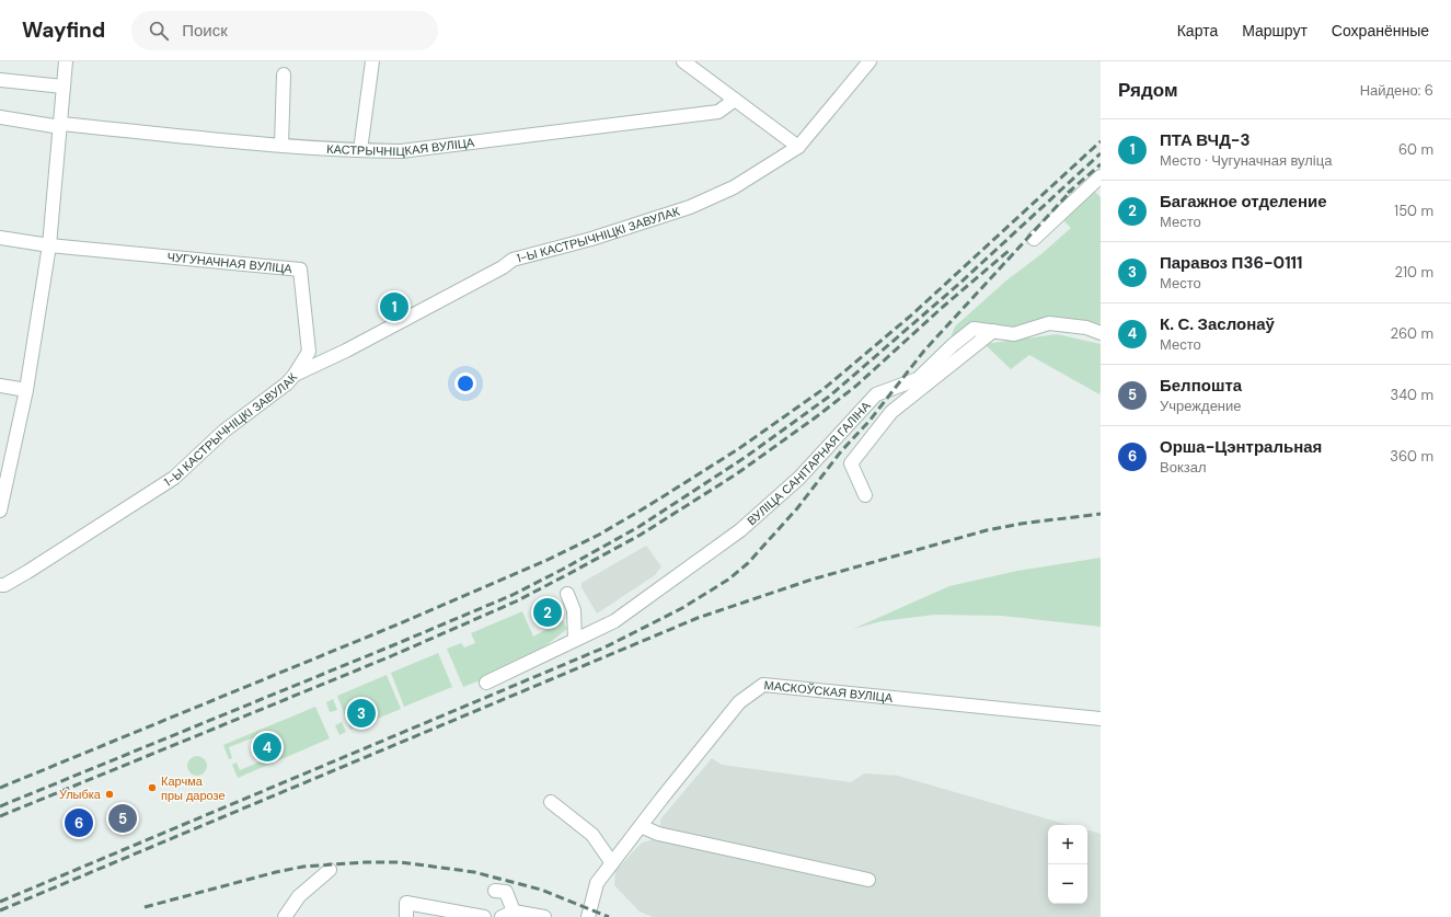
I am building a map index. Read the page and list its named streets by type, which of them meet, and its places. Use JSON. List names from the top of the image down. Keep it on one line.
{"streets":{"street":["КАСТРЫЧНІЦКАЯ ВУЛІЦА","1-Ы КАСТРЫЧНІЦКІ ЗАВУЛАК","ЧУГУНАЧНАЯ ВУЛІЦА","ВУЛІЦА САНІТАРНАЯ ГАЛІНА","МАСКОЎСКАЯ ВУЛІЦА"]},"crossings":[["1-Ы КАСТРЫЧНІЦКІ ЗАВУЛАК","ЧУГУНАЧНАЯ ВУЛІЦА"]],"places":["Карчма пры дарозе","Улыбка"],"page":{"header":"Wayfind","search":"Поиск","nav":["Карта","Маршрут","Сохранённые"],"heading":["Рядом","Найдено: 6"],"list":[{"mark":"1","name":"ПТА ВЧД-3","note":"Место · Чугуначная вуліца","value":"60 m"},{"mark":"2","name":"Багажное отделение","note":"Место","value":"150 m"},{"mark":"3","name":"Паравоз П36-0111","note":"Место","value":"210 m"},{"mark":"4","name":"К. С. Заслонаў","note":"Место","value":"260 m"},{"mark":"5","name":"Белпошта","note":"Учреждение","value":"340 m"},{"mark":"6","name":"Орша-Цэнтральная","note":"Вокзал","value":"360 m"}],"pins":["1","2","3","4","5","6"],"map_buttons":["+","−"]}}
